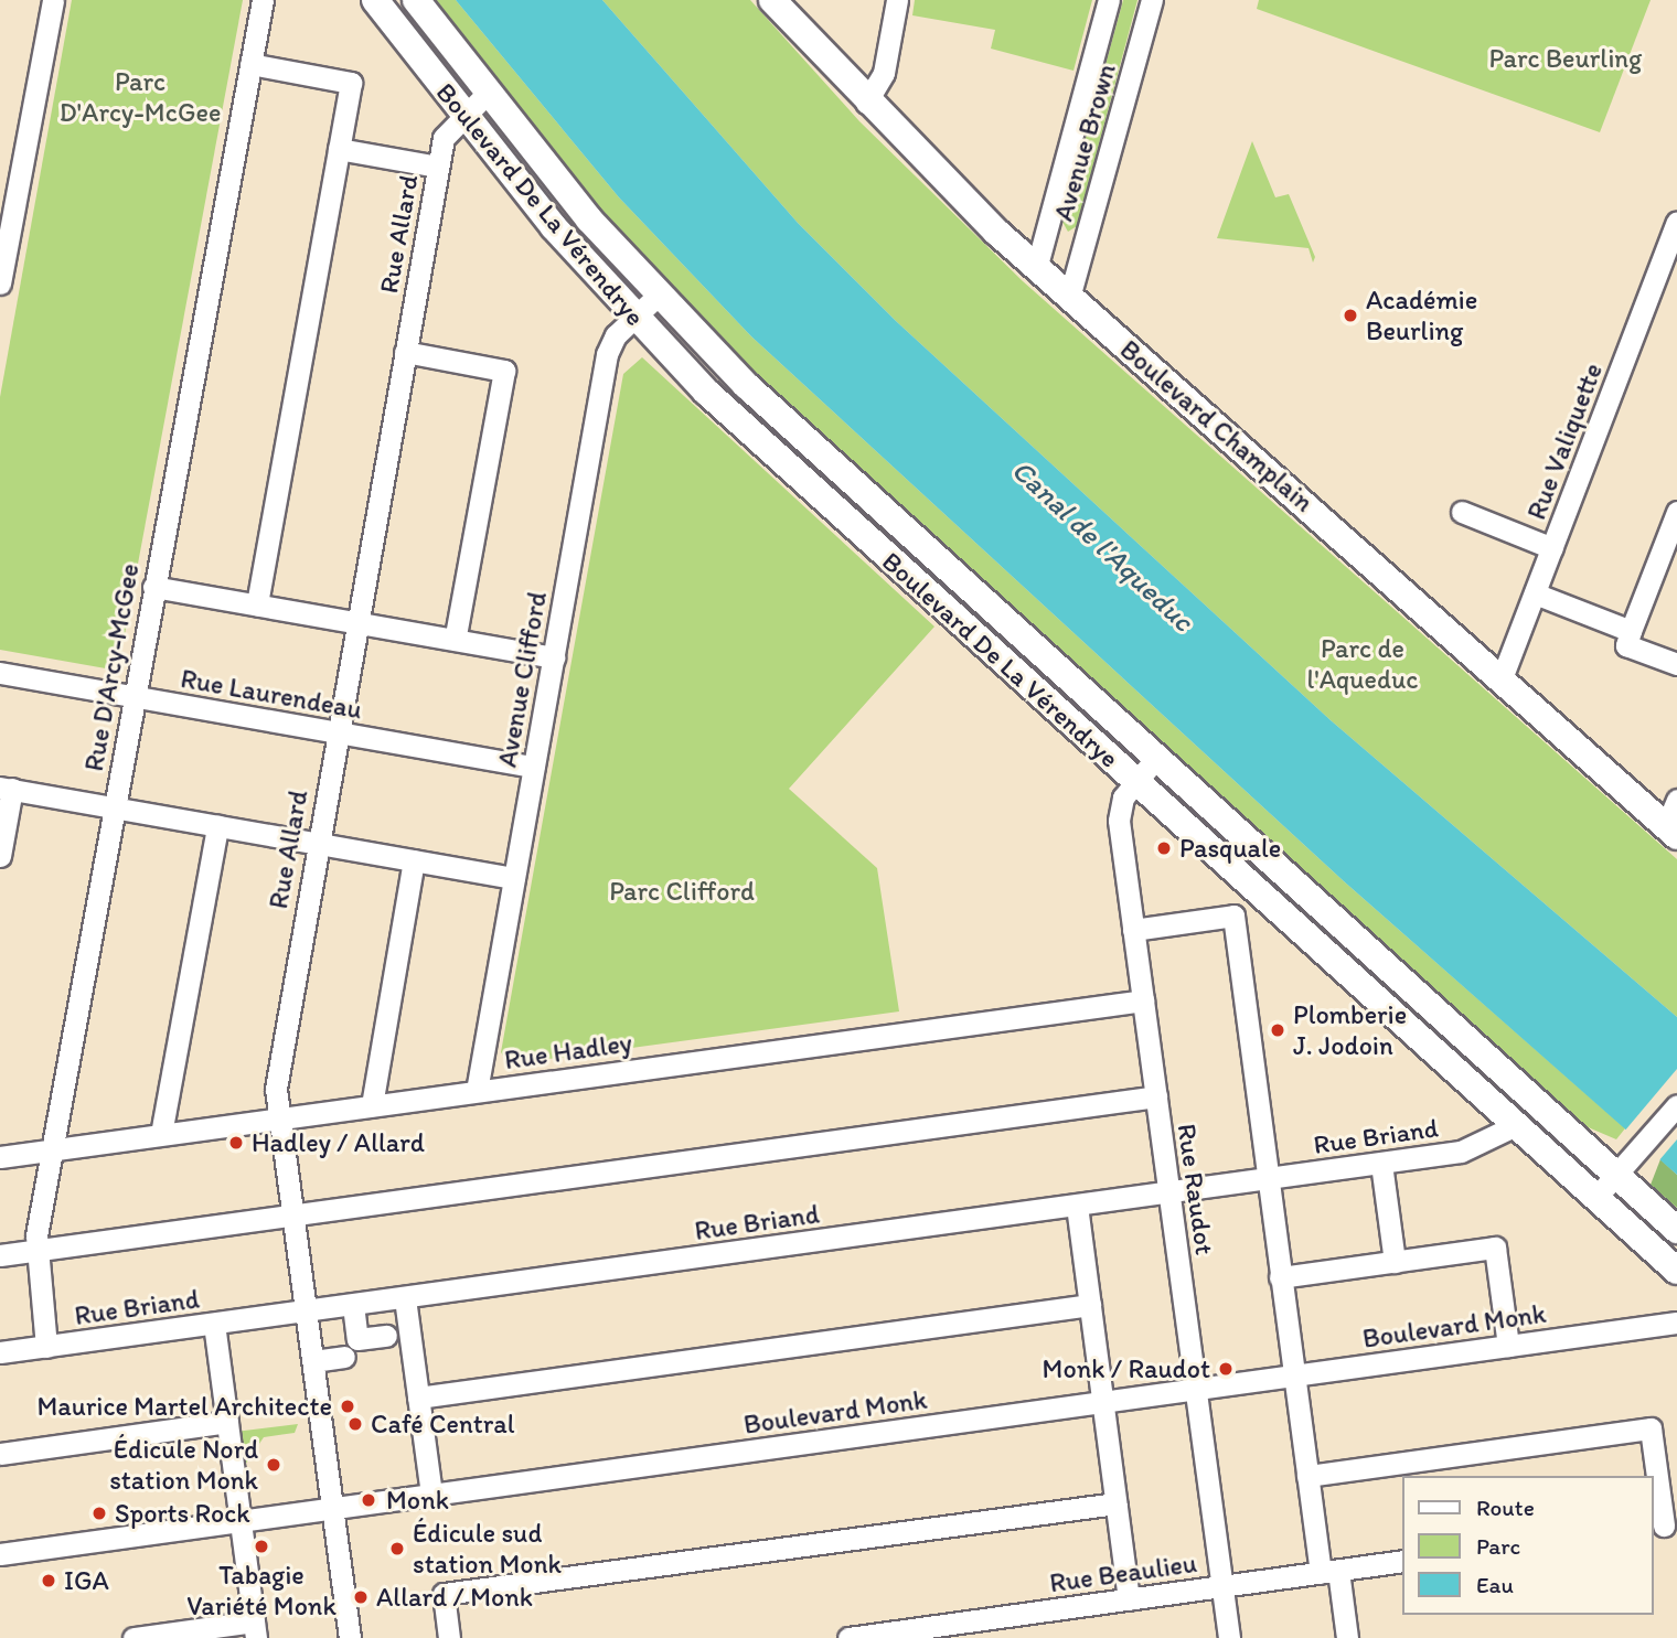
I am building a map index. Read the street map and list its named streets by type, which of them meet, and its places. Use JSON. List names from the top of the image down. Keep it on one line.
{"streets":{"main road":["Boulevard De La Vérendrye","Boulevard Champlain"],"street":["Avenue Brown","Rue Allard","Rue Valiquette","Rue D'Arcy-McGee","Avenue Clifford","Rue Laurendeau","Rue Hadley","Rue Briand","Rue Raudot","Boulevard Monk","Rue Beaulieu"]},"crossings":[["Avenue Brown","Boulevard Champlain"],["Boulevard De La Vérendrye","Rue Allard"],["Boulevard De La Vérendrye","Avenue Clifford"],["Boulevard De La Vérendrye","Rue Briand"],["Boulevard De La Vérendrye","Rue Raudot"],["Rue Allard","Rue Laurendeau"],["Rue Allard","Rue Hadley"],["Rue Allard","Rue Briand"],["Rue Allard","Boulevard Monk"],["Boulevard Champlain","Rue Valiquette"],["Rue D'Arcy-McGee","Rue Laurendeau"],["Rue D'Arcy-McGee","Rue Hadley"],["Rue D'Arcy-McGee","Rue Briand"],["Avenue Clifford","Rue Laurendeau"],["Avenue Clifford","Rue Hadley"],["Rue Hadley","Rue Raudot"],["Rue Briand","Rue Raudot"],["Rue Raudot","Boulevard Monk"],["Rue Raudot","Rue Beaulieu"]],"water":["Canal de l'Aqueduc"],"parks":["Parc Beurling","Parc D'Arcy-McGee","Parc de l'Aqueduc","Parc Clifford"],"places":["Académie Beurling","Pasquale","Plomberie J. Jodoin","Hadley / Allard","Monk / Raudot","Maurice Martel Architecte","Café Central","Édicule Nord station Monk","Monk","Sports Rock","Tabagie Variété Monk","Édicule sud station Monk","IGA","Allard / Monk"],"legend":["Route","Parc","Eau"]}
